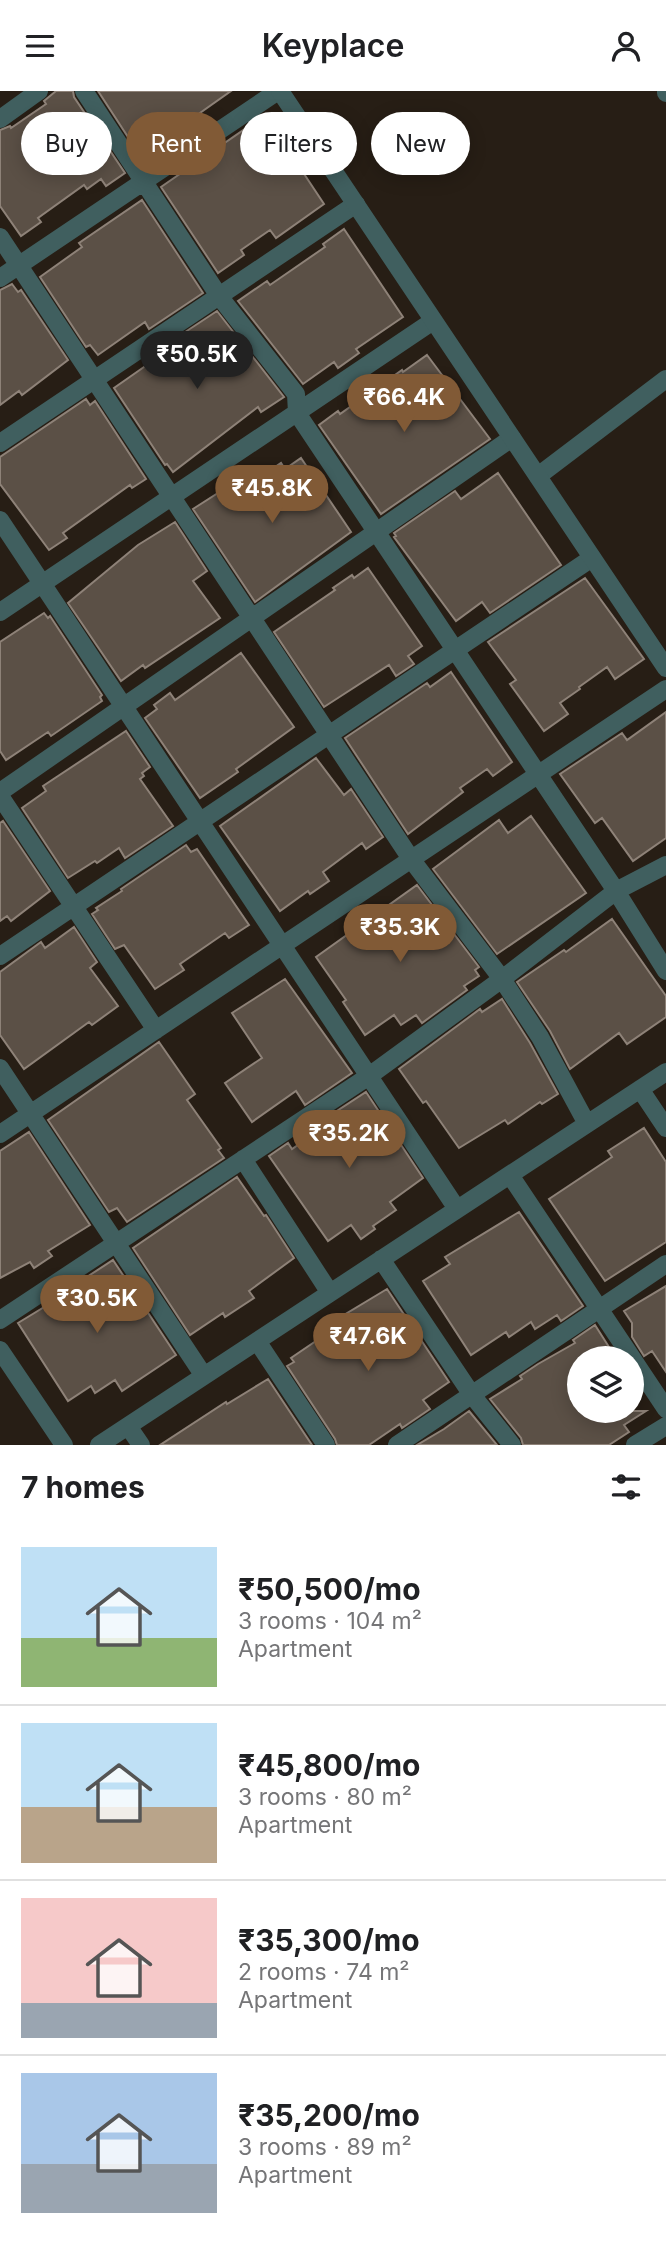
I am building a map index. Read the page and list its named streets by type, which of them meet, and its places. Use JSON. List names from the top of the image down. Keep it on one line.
{"page":{"header":"Keyplace","chip":["Buy","Rent","Filters","New"],"price":["₹50.5K","₹66.4K","₹45.8K","₹35.3K","₹35.2K","₹30.5K","₹47.6K"],"heading":"7 homes","list":[{"name":"₹50,500/mo","note":"3 rooms · 104 m² · Apartment"},{"name":"₹45,800/mo","note":"3 rooms · 80 m² · Apartment"},{"name":"₹35,300/mo","note":"2 rooms · 74 m² · Apartment"},{"name":"₹35,200/mo","note":"3 rooms · 89 m² · Apartment"}]}}
